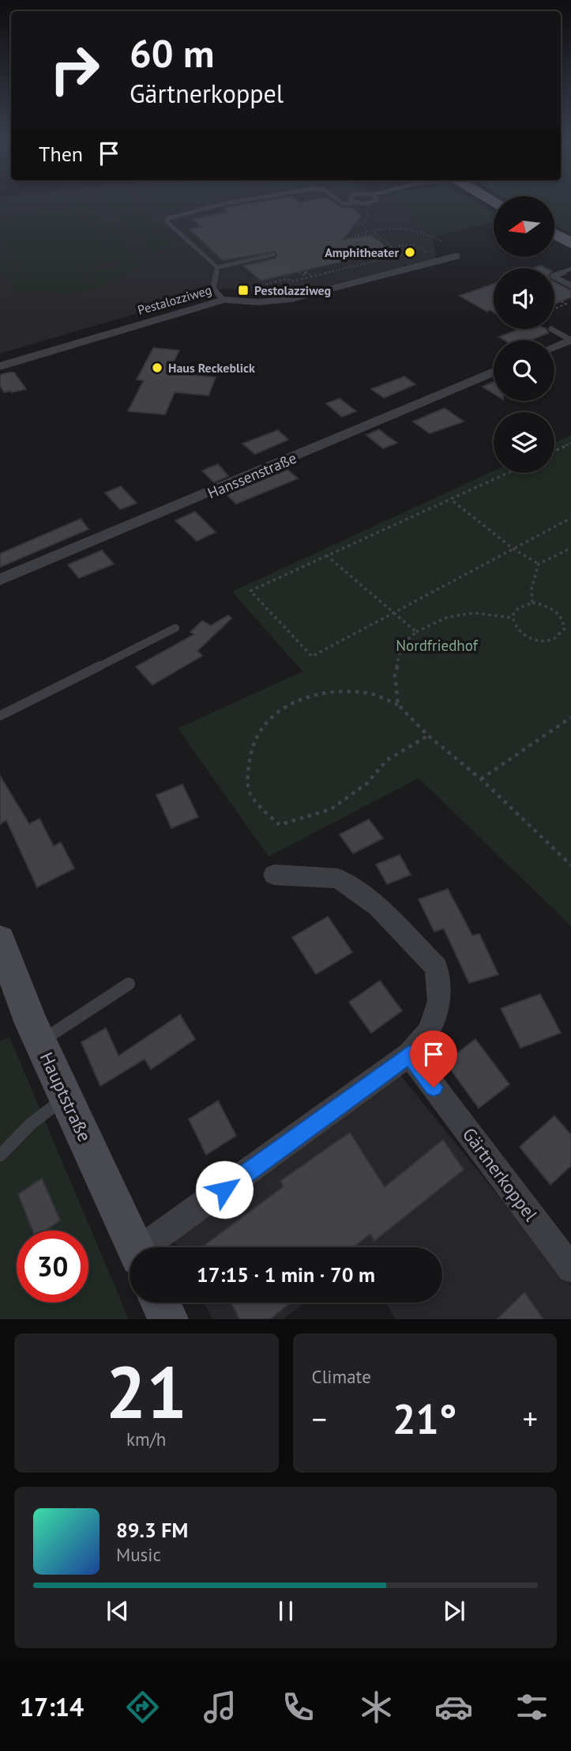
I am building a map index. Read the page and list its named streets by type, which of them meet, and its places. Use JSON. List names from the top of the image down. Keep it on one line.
{"streets":{"street":["Pestalozziweg","Hanssenstraße","Hauptstraße","Gärtnerkoppel"]},"parks":["Nordfriedhof"],"places":{"other":["Amphitheater","Haus Reckeblick"],"transit":["Pestolazziweg"]},"north":"left","page":{"turn":["60 m","Gärtnerkoppel"],"then":"Then","limit":"30","trip":"17:15 · 1 min · 70 m","tile":[["21","km/h"],"Climate"],"heat":["−","21°","+"],"song":["89.3 FM","Music"],"tabs":"17:14"}}
